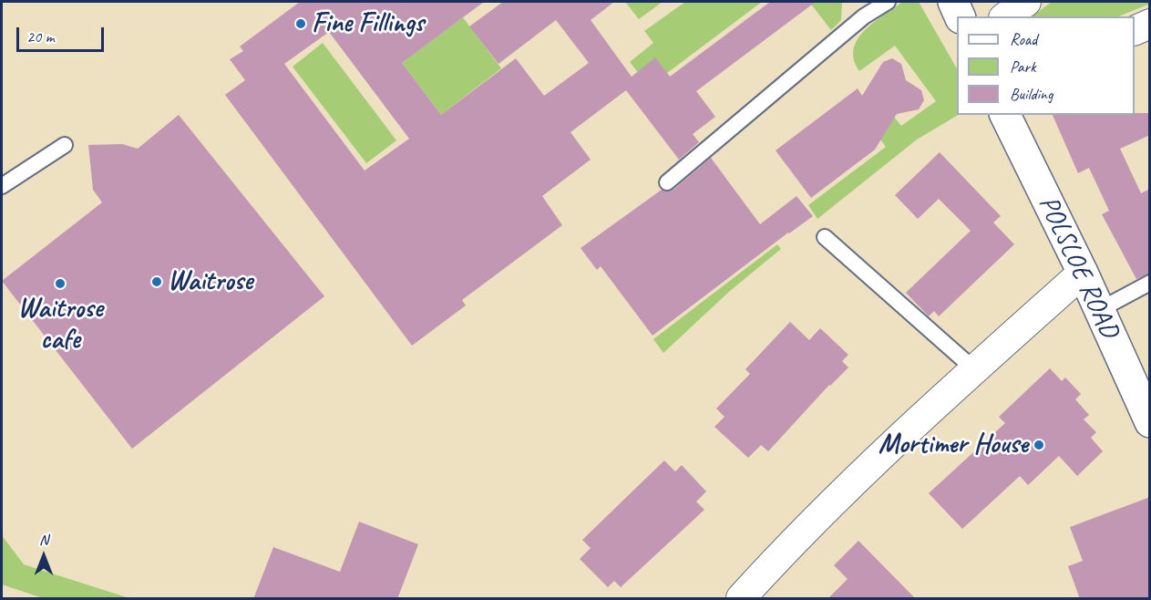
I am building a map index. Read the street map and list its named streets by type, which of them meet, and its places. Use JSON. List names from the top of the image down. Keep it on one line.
{"streets":{"street":["POLSLOE ROAD"]},"places":["Fine Fillings","Waitrose","Waitrose cafe","Mortimer House"],"legend":["Road","Park","Building"],"scale_bar":"20 m","north":"top"}
